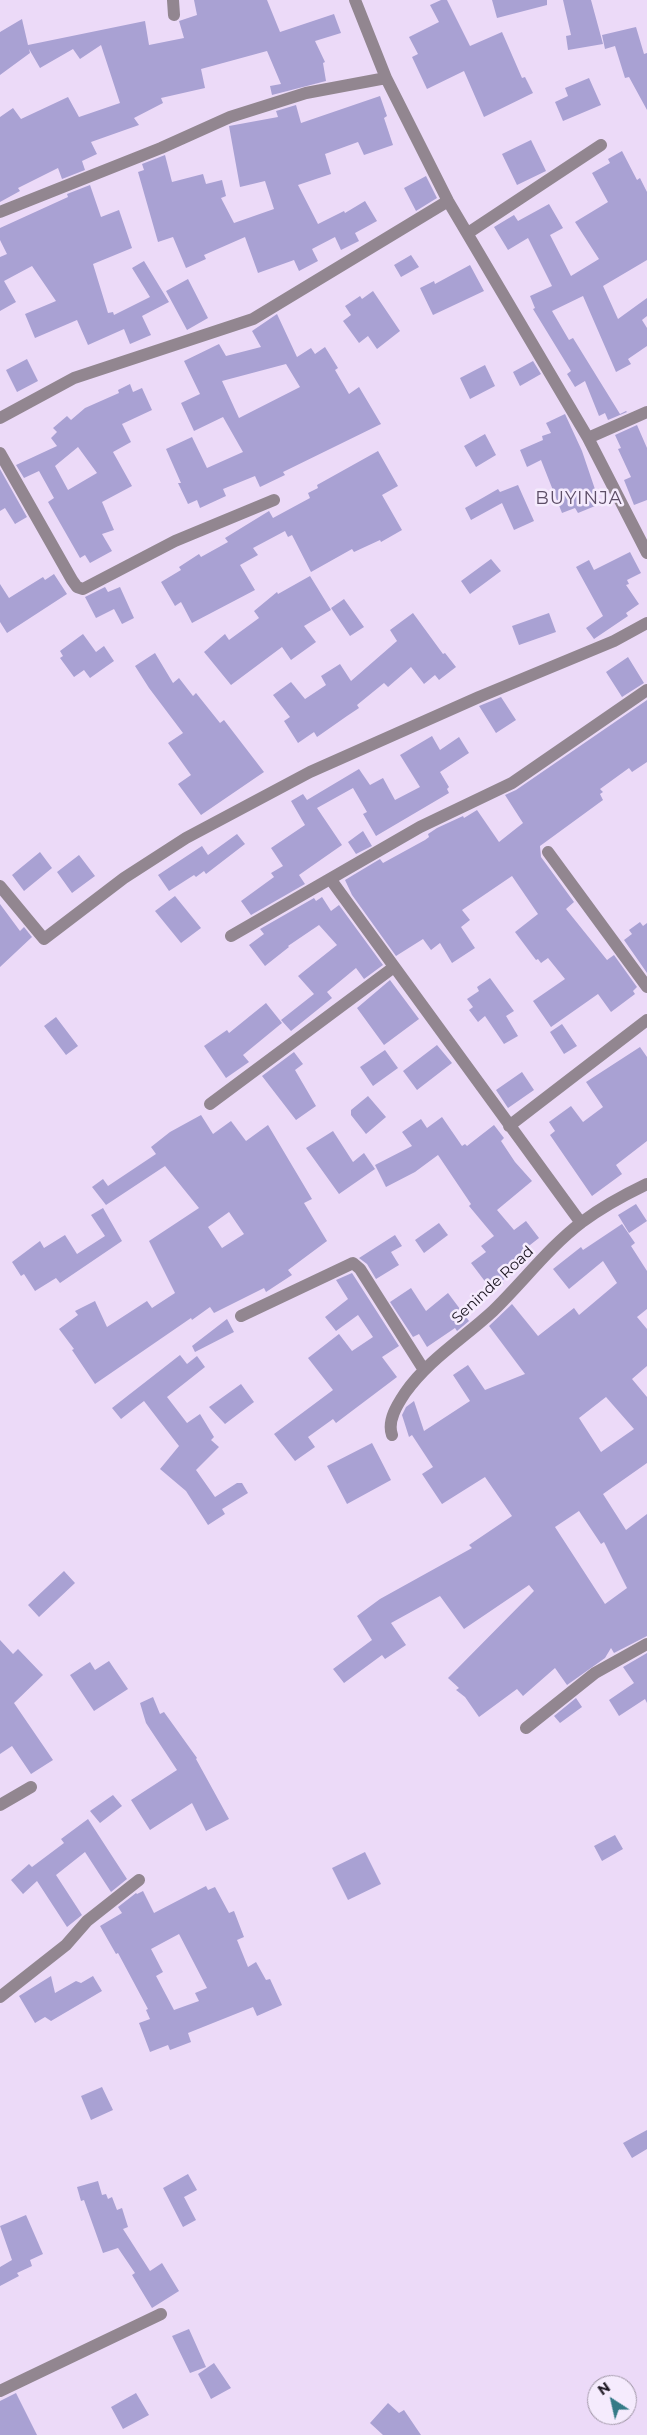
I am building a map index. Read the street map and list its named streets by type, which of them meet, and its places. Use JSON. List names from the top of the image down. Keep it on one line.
{"streets":{"street":["Seninde Road"]},"districts":["BUYINJA"],"north":"top left"}
